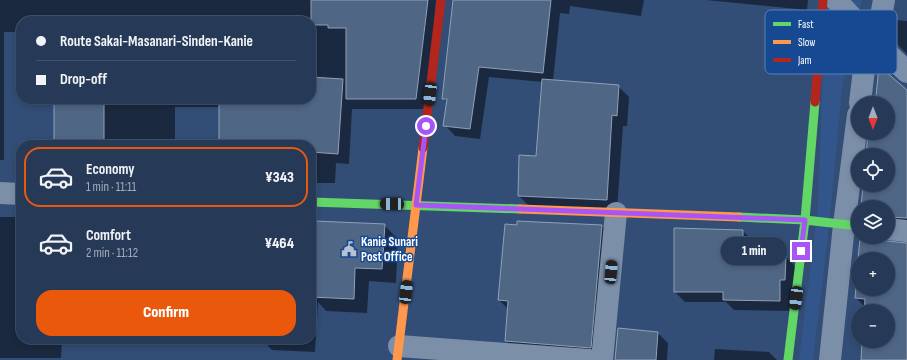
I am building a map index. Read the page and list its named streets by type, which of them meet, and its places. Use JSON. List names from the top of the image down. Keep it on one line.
{"places":{"public building":["Kanie Sunari Post Office"]},"legend":["Fast","Slow","Jam"],"north":"bottom","page":{"banner":["Route Sakai-Masanari-Sinden-Kanie","Drop-off"],"map_buttons":["+","−"],"list":[{"name":"Economy","note":"1 min · 11:11","value":"¥343"},{"name":"Comfort","note":"2 min · 11:12","value":"¥464"}],"bubble":"1 min","buttons":"Confirm"}}
